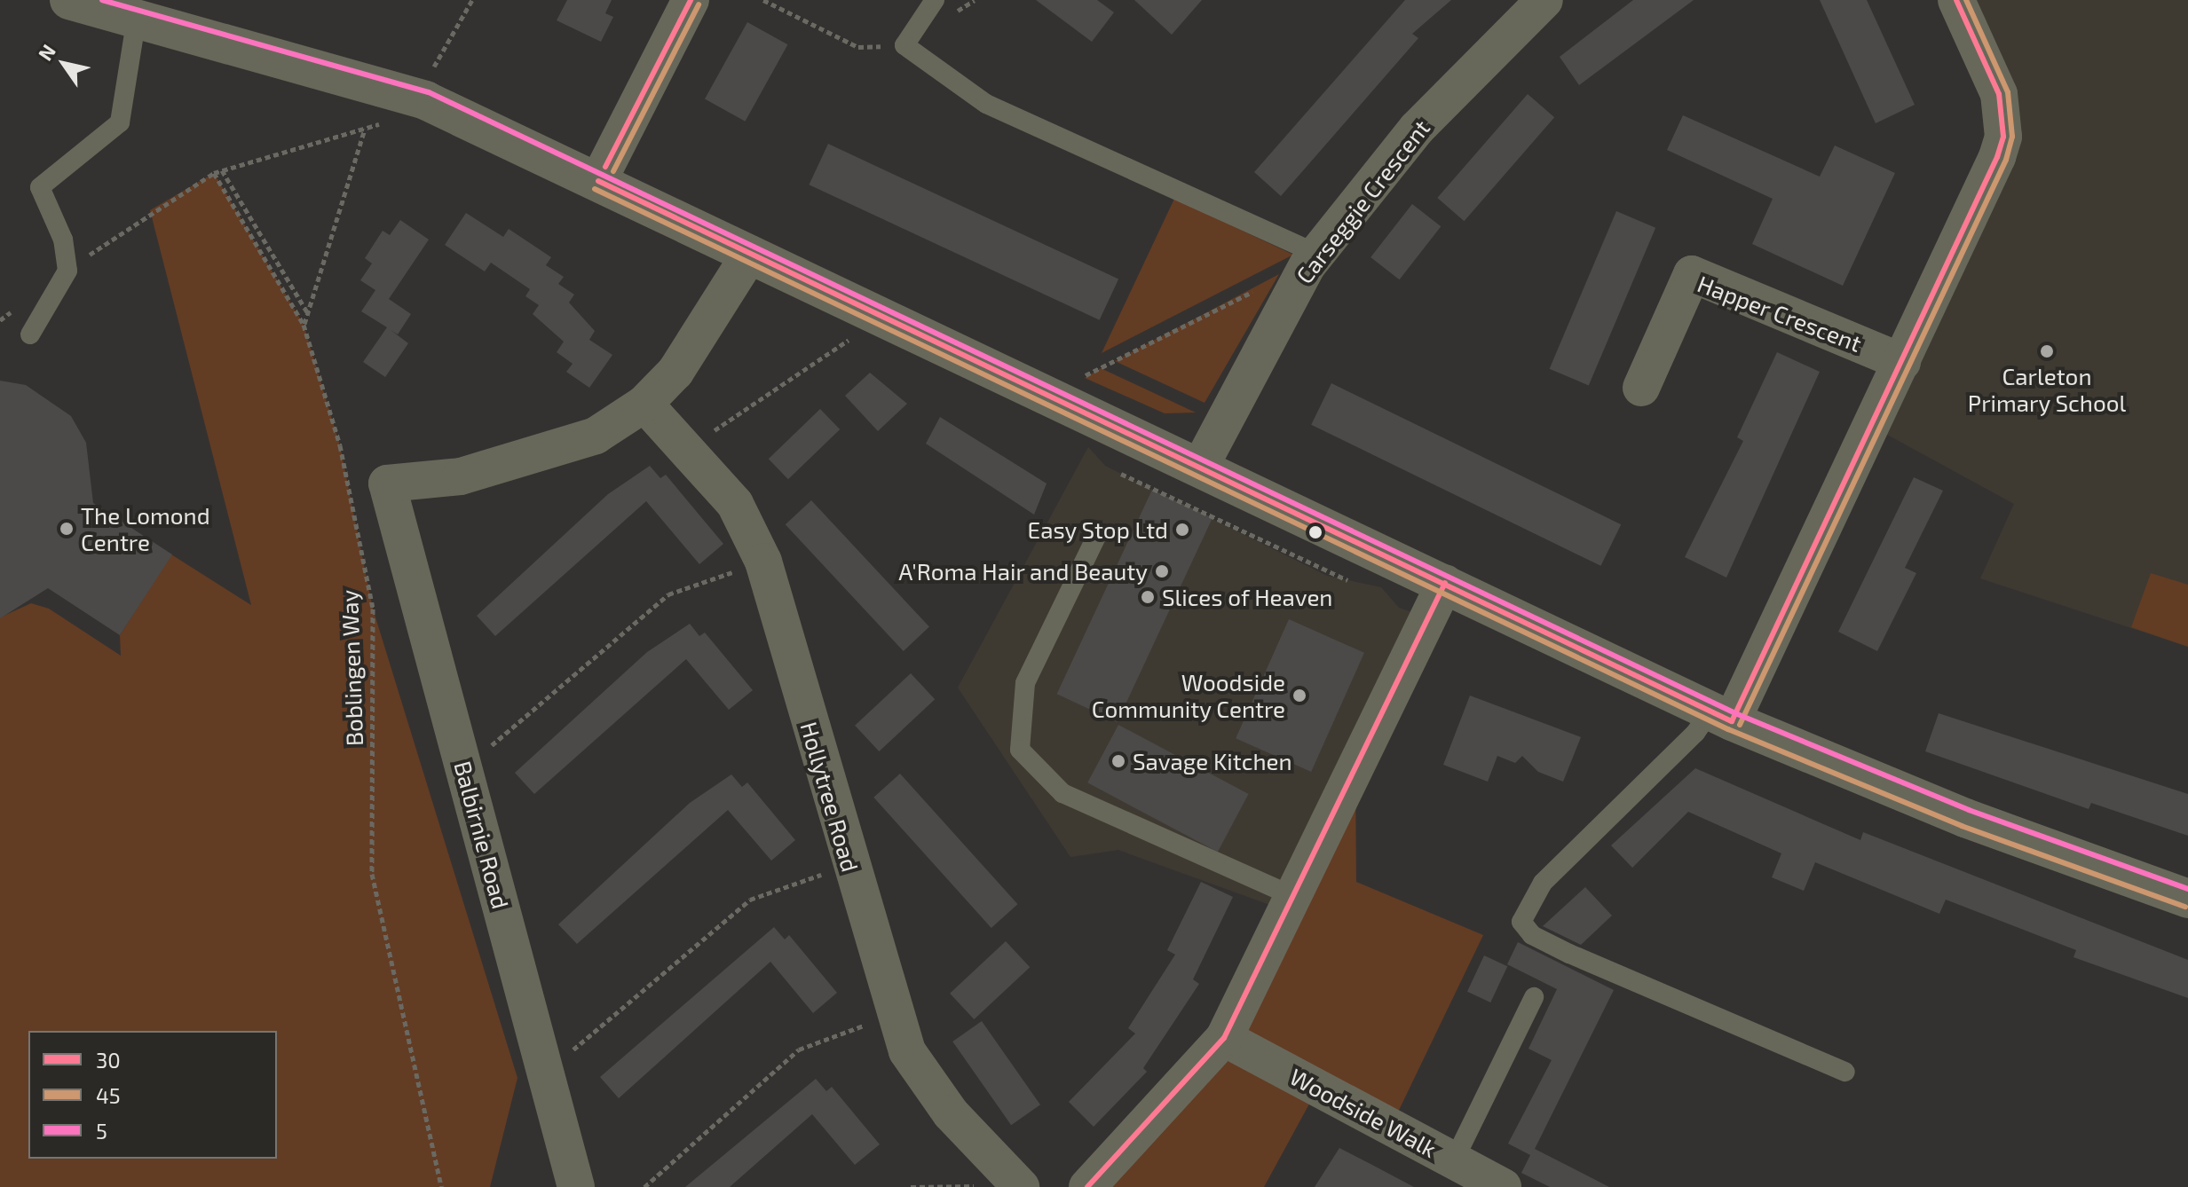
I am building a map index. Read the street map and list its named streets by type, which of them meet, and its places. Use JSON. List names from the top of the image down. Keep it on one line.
{"streets":{"street":["Carseggie Crescent","Happer Crescent","Hollytree Road","Balbirnie Road","Woodside Walk"],"path":["Boblingen Way"]},"crossings":[["Hollytree Road","Balbirnie Road"]],"places":["Carleton Primary School","The Lomond Centre","Easy Stop Ltd","A'Roma Hair and Beauty","Slices of Heaven","Woodside Community Centre","Savage Kitchen"],"lines":["transit line 30","transit line 45","transit line 5"],"legend":["30","45","5"],"north":"top left"}
